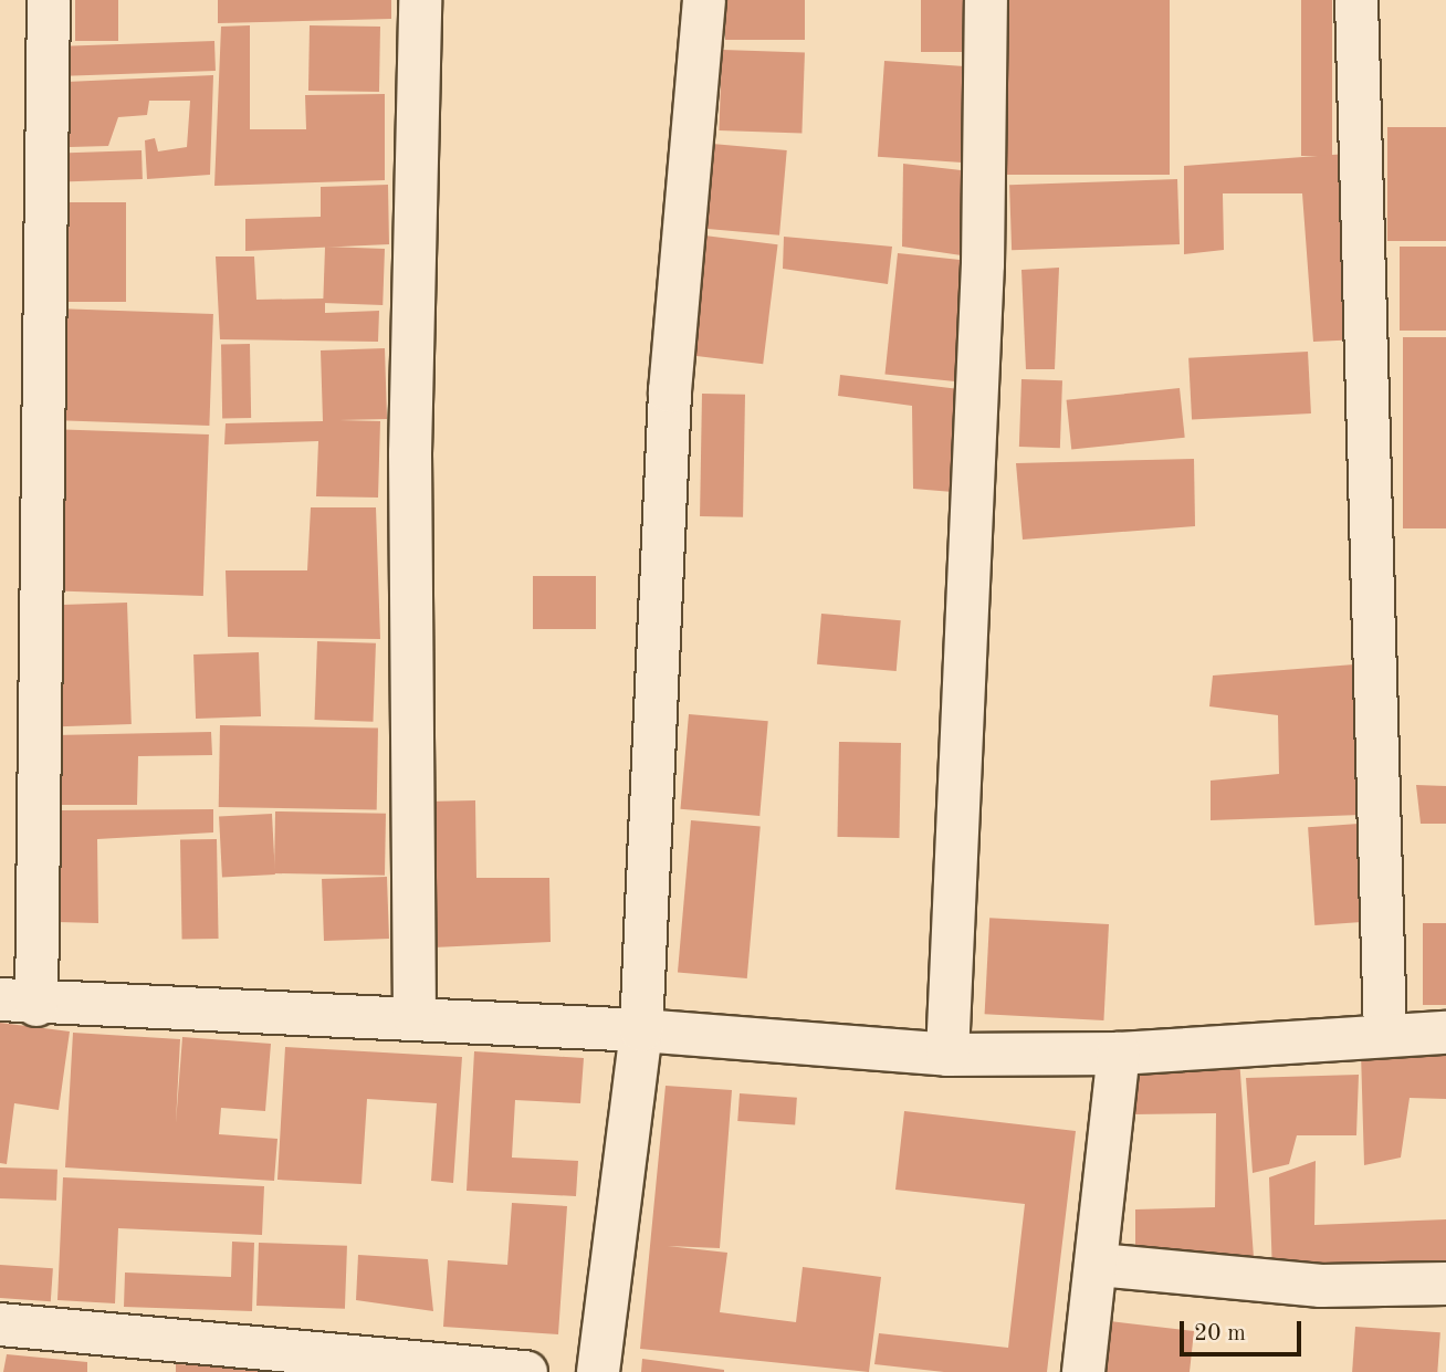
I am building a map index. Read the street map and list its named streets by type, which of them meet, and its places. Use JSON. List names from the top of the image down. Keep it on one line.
{"scale_bar":"20 m"}
